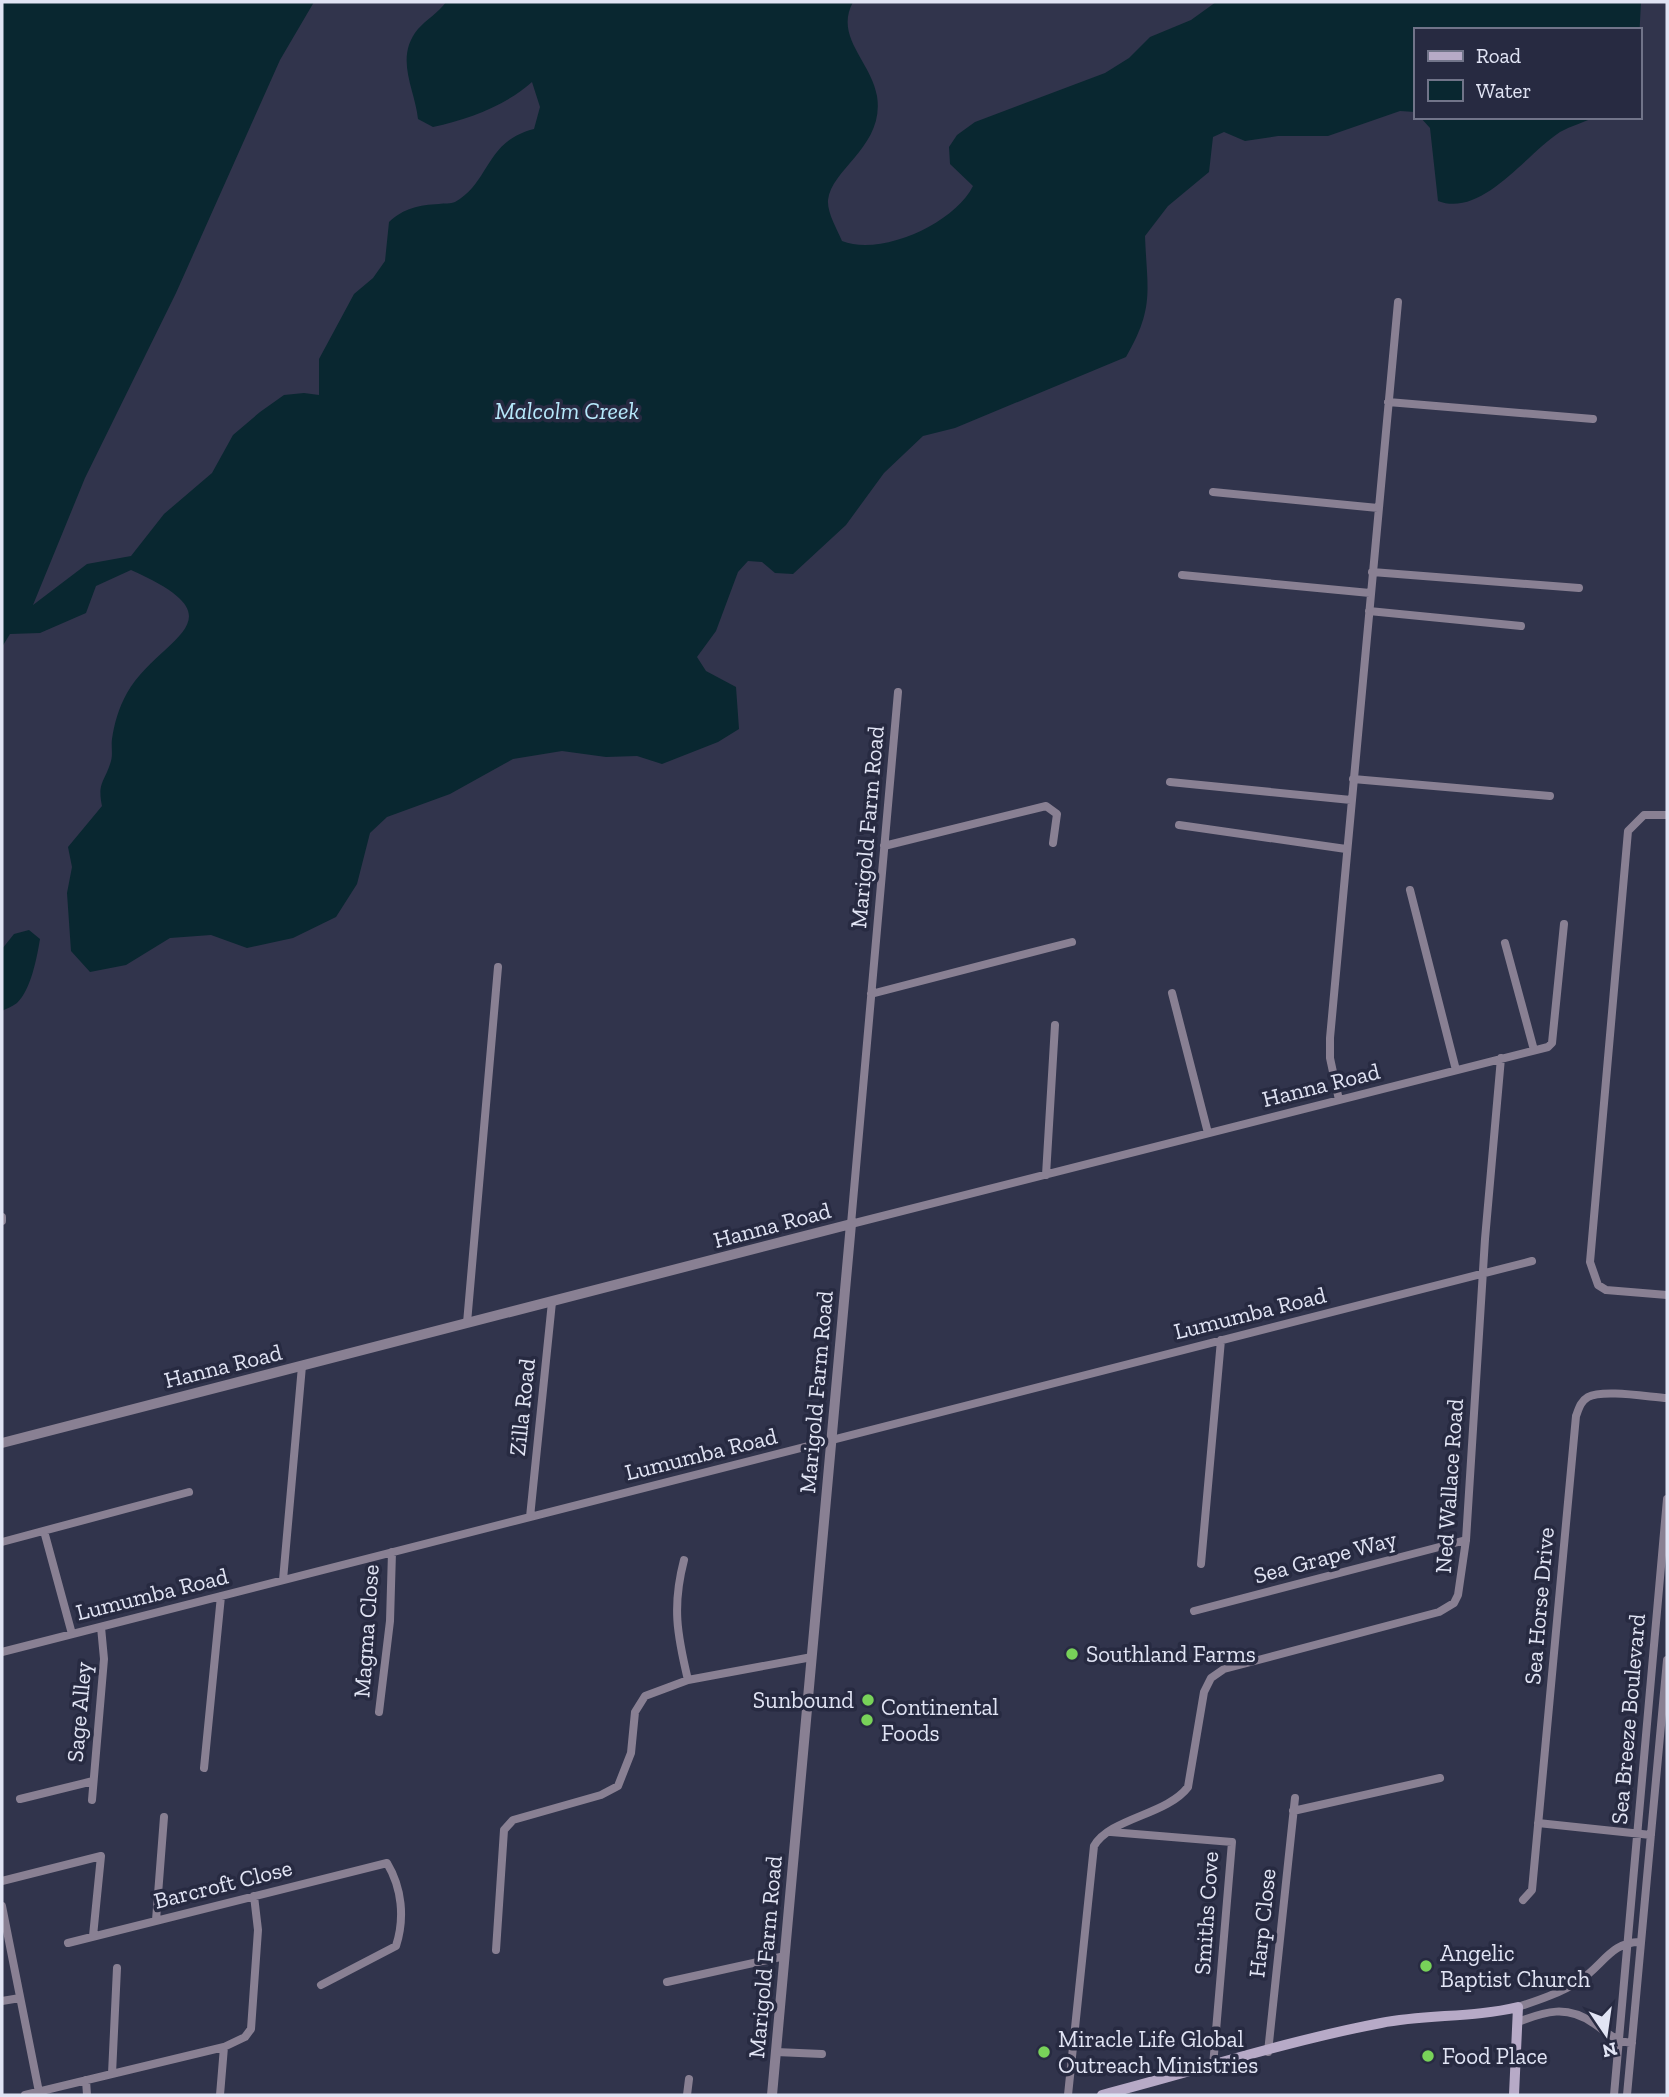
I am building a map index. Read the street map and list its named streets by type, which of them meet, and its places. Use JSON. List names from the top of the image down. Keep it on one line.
{"streets":{"street":["Marigold Farm Road","Hanna Road","Lumumba Road","Zilla Road","Ned Wallace Road","Sea Grape Way","Sea Horse Drive","Magma Close","Sage Alley","Sea Breeze Boulevard","Barcroft Close","Smiths Cove","Harp Close"]},"crossings":[["Marigold Farm Road","Hanna Road"],["Marigold Farm Road","Lumumba Road"],["Hanna Road","Zilla Road"],["Hanna Road","Ned Wallace Road"],["Lumumba Road","Zilla Road"],["Lumumba Road","Ned Wallace Road"],["Lumumba Road","Magma Close"],["Lumumba Road","Sage Alley"],["Ned Wallace Road","Sea Grape Way"],["Ned Wallace Road","Smiths Cove"]],"water":["Malcolm Creek"],"places":["Southland Farms","Sunbound","Continental Foods","Angelic Baptist Church","Miracle Life Global Outreach Ministries","Food Place"],"legend":["Road","Water"],"north":"bottom"}
